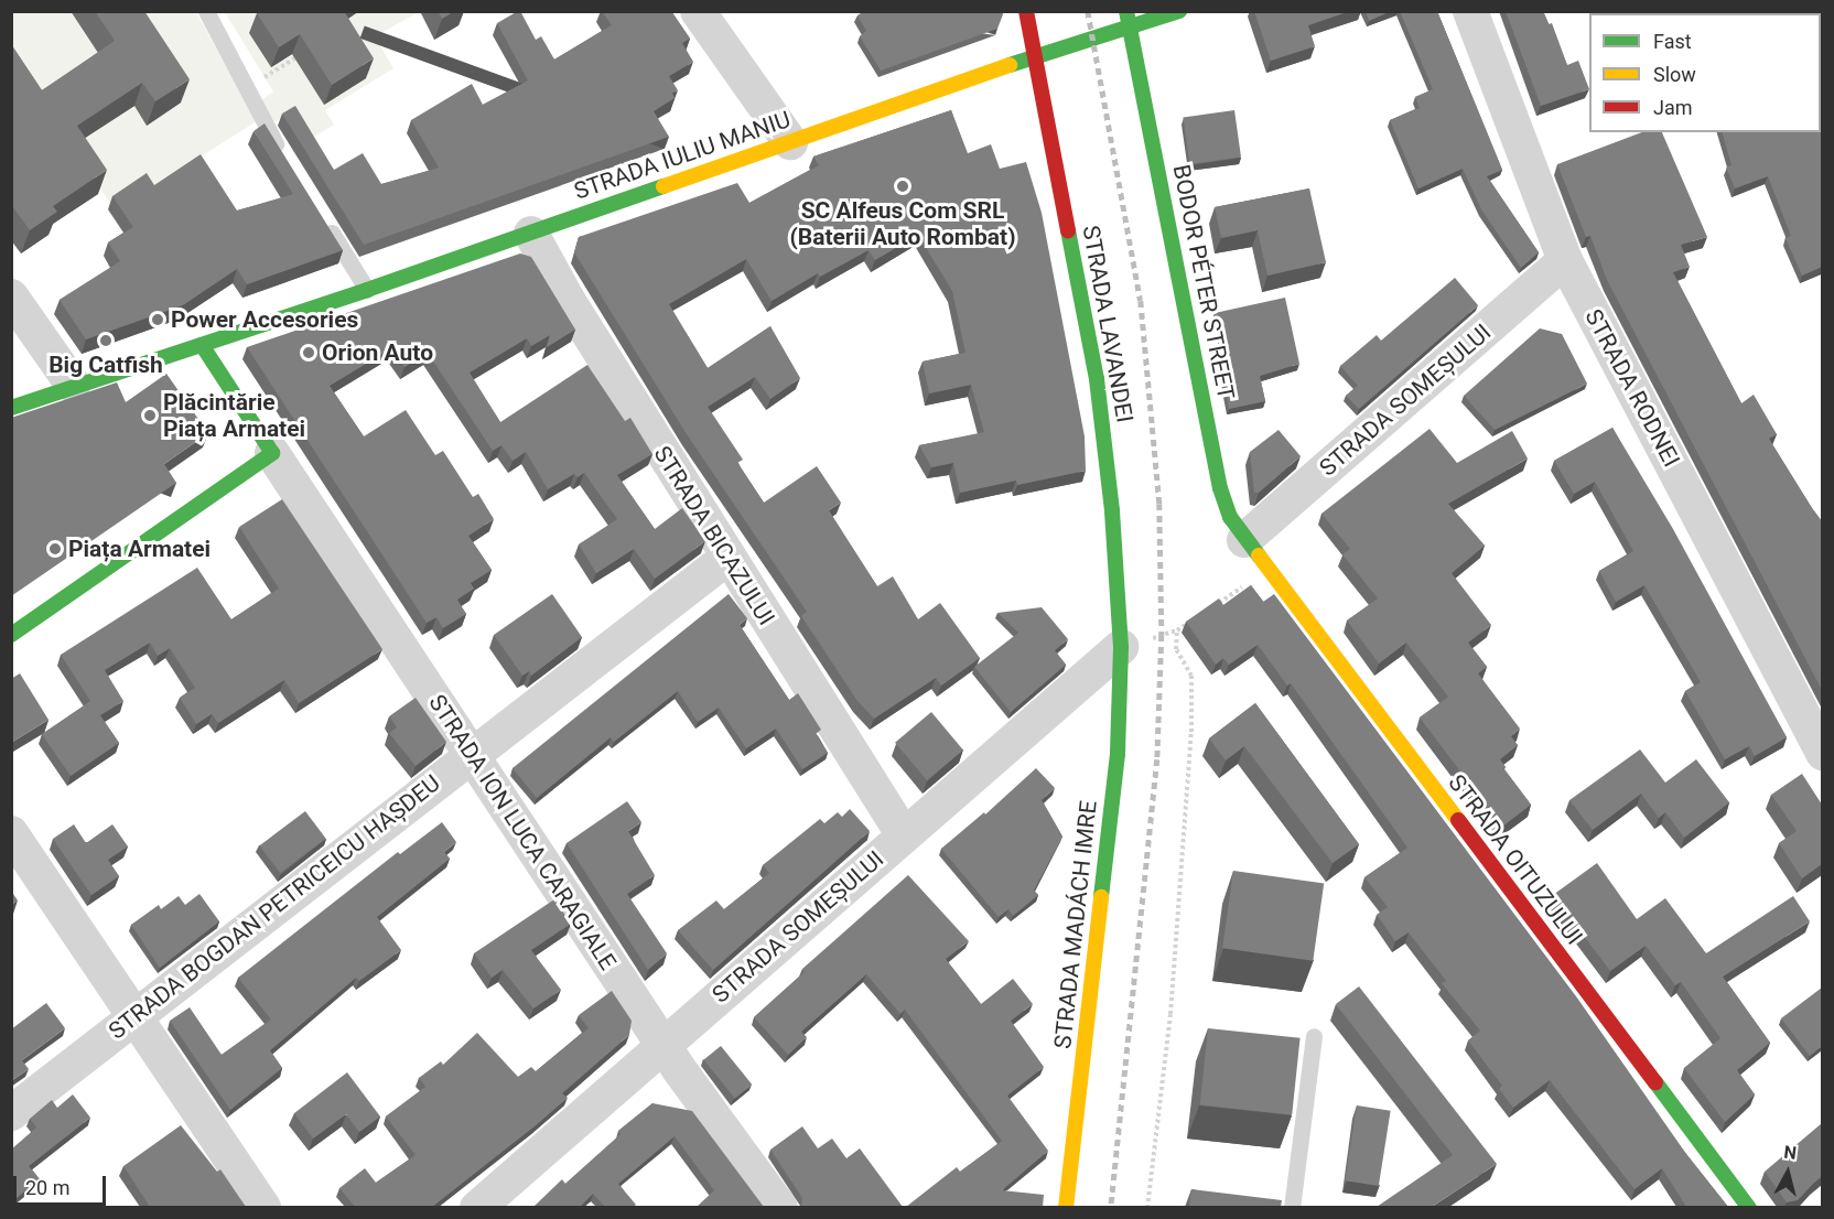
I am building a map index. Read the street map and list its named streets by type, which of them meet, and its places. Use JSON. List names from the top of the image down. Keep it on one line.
{"streets":{"street":["STRADA IULIU MANIU","BODOR PÉTER STREET","STRADA LAVANDEI","STRADA RODNEI","STRADA SOMEȘULUI","STRADA BICAZULUI","STRADA ION LUCA CARAGIALE","STRADA OITUZULUI","STRADA BOGDAN PETRICEICU HAȘDEU","STRADA MADÁCH IMRE"]},"crossings":[["STRADA IULIU MANIU","BODOR PÉTER STREET"],["STRADA IULIU MANIU","STRADA LAVANDEI"],["STRADA IULIU MANIU","STRADA BICAZULUI"],["BODOR PÉTER STREET","STRADA SOMEȘULUI"],["BODOR PÉTER STREET","STRADA OITUZULUI"],["STRADA LAVANDEI","STRADA SOMEȘULUI"],["STRADA LAVANDEI","STRADA MADÁCH IMRE"],["STRADA RODNEI","STRADA SOMEȘULUI"],["STRADA SOMEȘULUI","STRADA BICAZULUI"],["STRADA SOMEȘULUI","STRADA ION LUCA CARAGIALE"],["STRADA SOMEȘULUI","STRADA OITUZULUI"],["STRADA SOMEȘULUI","STRADA MADÁCH IMRE"],["STRADA BICAZULUI","STRADA BOGDAN PETRICEICU HAȘDEU"],["STRADA ION LUCA CARAGIALE","STRADA BOGDAN PETRICEICU HAȘDEU"]],"places":["SC Alfeus Com SRL (Baterii Auto Rombat)","Power Accesories","Big Catfish","Orion Auto","Plăcintărie Piața Armatei","Piața Armatei"],"legend":["Fast","Slow","Jam"],"scale_bar":"20 m","north":"top"}
